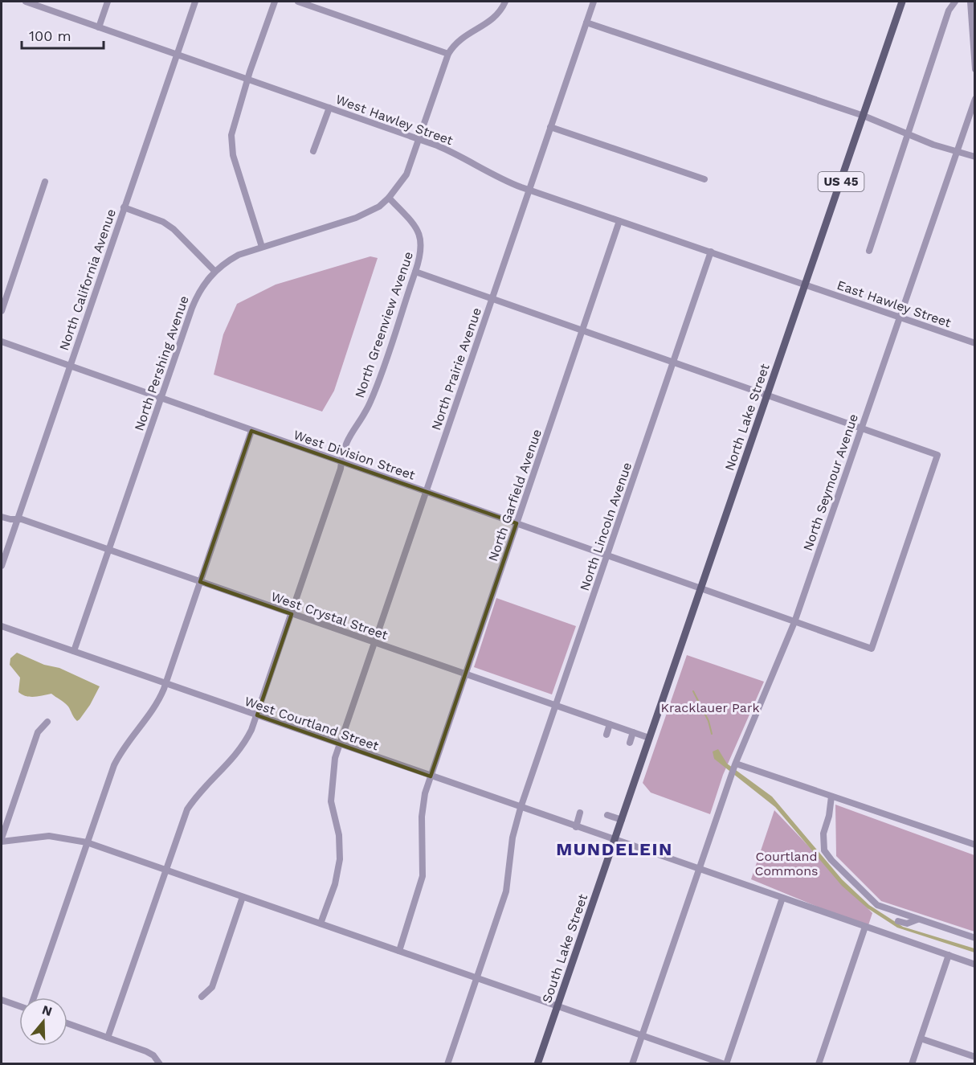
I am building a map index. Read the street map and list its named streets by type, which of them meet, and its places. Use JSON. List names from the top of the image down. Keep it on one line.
{"streets":{"main road":["US 45","North Lake Street","South Lake Street"],"street":["West Hawley Street","North California Avenue","East Hawley Street","North Greenview Avenue","North Pershing Avenue","North Prairie Avenue","West Division Street","North Seymour Avenue","North Garfield Avenue","North Lincoln Avenue","West Crystal Street","West Courtland Street"]},"crossings":[["West Hawley Street","North California Avenue"],["West Hawley Street","East Hawley Street"],["West Hawley Street","North Prairie Avenue"],["West Hawley Street","North Lake Street"],["West Hawley Street","North Garfield Avenue"],["West Hawley Street","North Lincoln Avenue"],["North California Avenue","West Division Street"],["North California Avenue","West Crystal Street"],["East Hawley Street","North Lake Street"],["East Hawley Street","North Seymour Avenue"],["North Greenview Avenue","North Pershing Avenue"],["North Greenview Avenue","West Division Street"],["North Greenview Avenue","West Crystal Street"],["North Greenview Avenue","West Courtland Street"],["North Pershing Avenue","West Division Street"],["North Pershing Avenue","West Crystal Street"],["North Pershing Avenue","West Courtland Street"],["North Prairie Avenue","West Division Street"],["North Prairie Avenue","West Crystal Street"],["North Prairie Avenue","West Courtland Street"],["North Lake Street","West Division Street"],["North Lake Street","West Crystal Street"],["North Lake Street","West Courtland Street"],["North Lake Street","South Lake Street"],["West Division Street","North Seymour Avenue"],["West Division Street","North Garfield Avenue"],["West Division Street","North Lincoln Avenue"],["North Seymour Avenue","West Courtland Street"],["North Garfield Avenue","West Crystal Street"],["North Garfield Avenue","West Courtland Street"],["North Lincoln Avenue","West Crystal Street"],["North Lincoln Avenue","West Courtland Street"],["West Courtland Street","South Lake Street"]],"districts":["MUNDELEIN"],"parks":["Kracklauer Park","Courtland Commons"],"scale_bar":"100 m","north":"top"}
